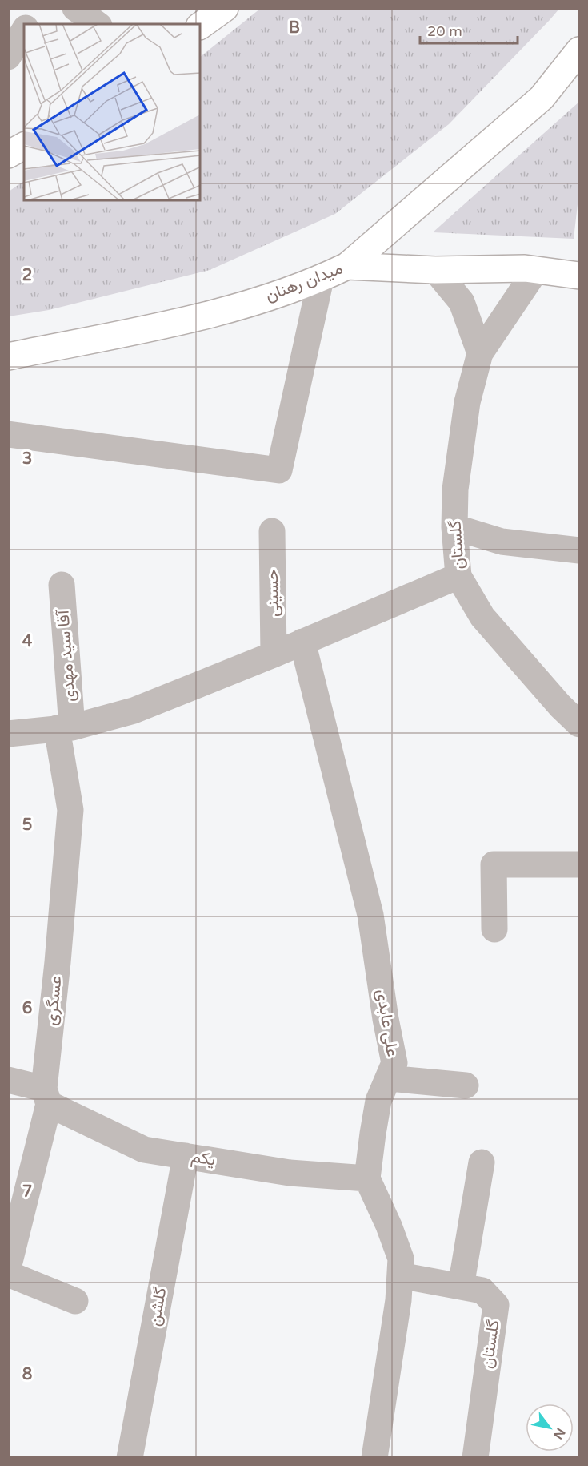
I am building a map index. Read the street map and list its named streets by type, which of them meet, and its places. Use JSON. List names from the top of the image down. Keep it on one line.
{"streets":{"main road":["میدان رهنان"],"street":["گلستان","حسینی","آقا سید مهدی","عسگری","علی عابدی","یکم","گلشن"]},"crossings":[["آقا سید مهدی","عسگری"],["عسگری","یکم"],["علی عابدی","یکم"],["یکم","گلشن"]],"scale_bar":"20 m","north":"bottom right","grid":{"columns":["B"],"rows":["2","3","4","5","6","7","8"]}}
